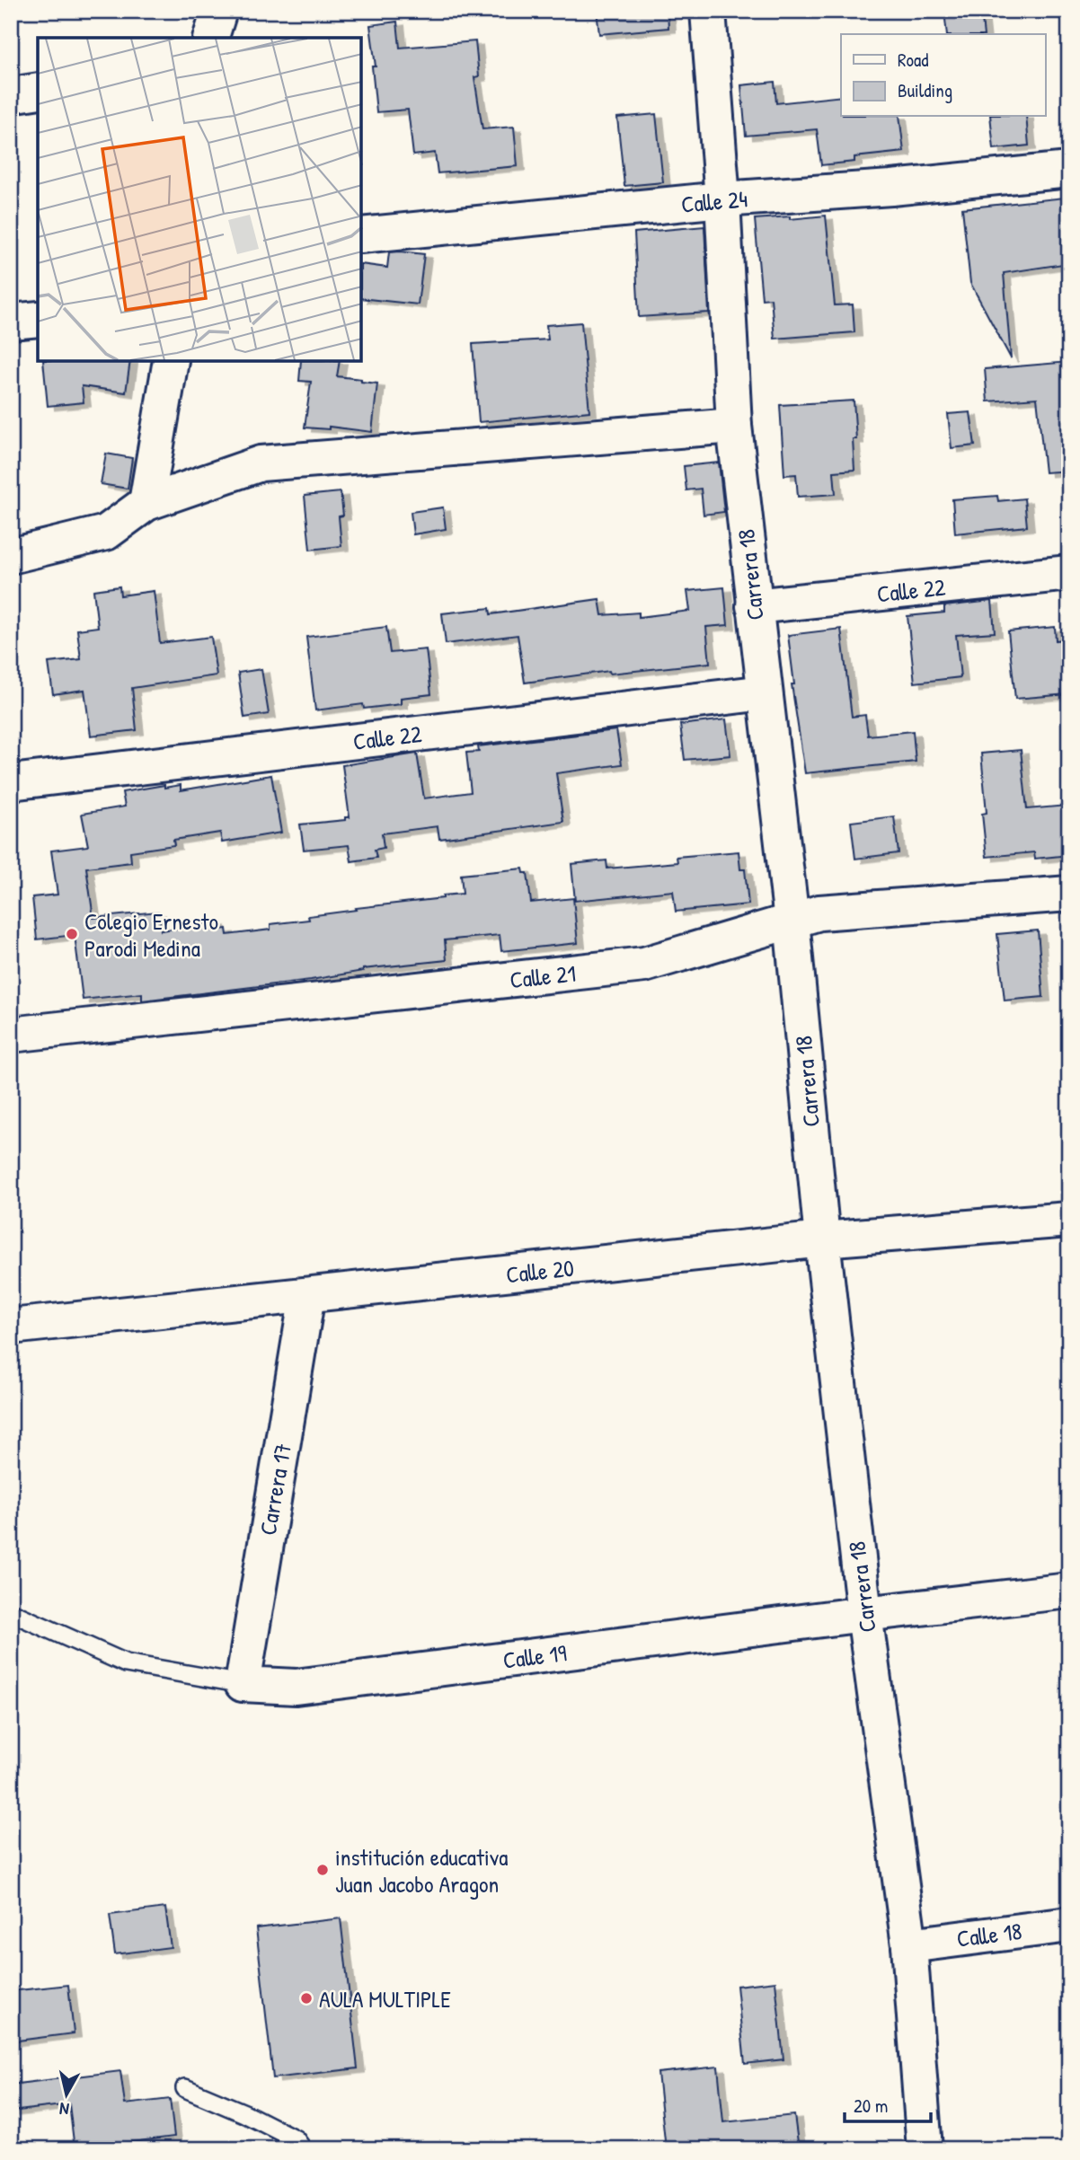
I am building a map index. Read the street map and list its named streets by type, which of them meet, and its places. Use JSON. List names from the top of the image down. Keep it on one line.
{"streets":{"street":["Calle 24","Carrera 18","Calle 22","Calle 21","Calle 20","Carrera 17","Calle 19","Calle 18"]},"crossings":[["Calle 24","Carrera 18"],["Carrera 18","Calle 22"],["Carrera 18","Calle 21"],["Carrera 18","Calle 20"],["Carrera 18","Calle 19"],["Carrera 18","Calle 18"],["Calle 20","Carrera 17"],["Carrera 17","Calle 19"]],"places":["Colegio Ernesto Parodi Medina","institución educativa Juan Jacobo Aragon","AULA MULTIPLE"],"legend":["Road","Building"],"scale_bar":"20 m","north":"bottom"}
